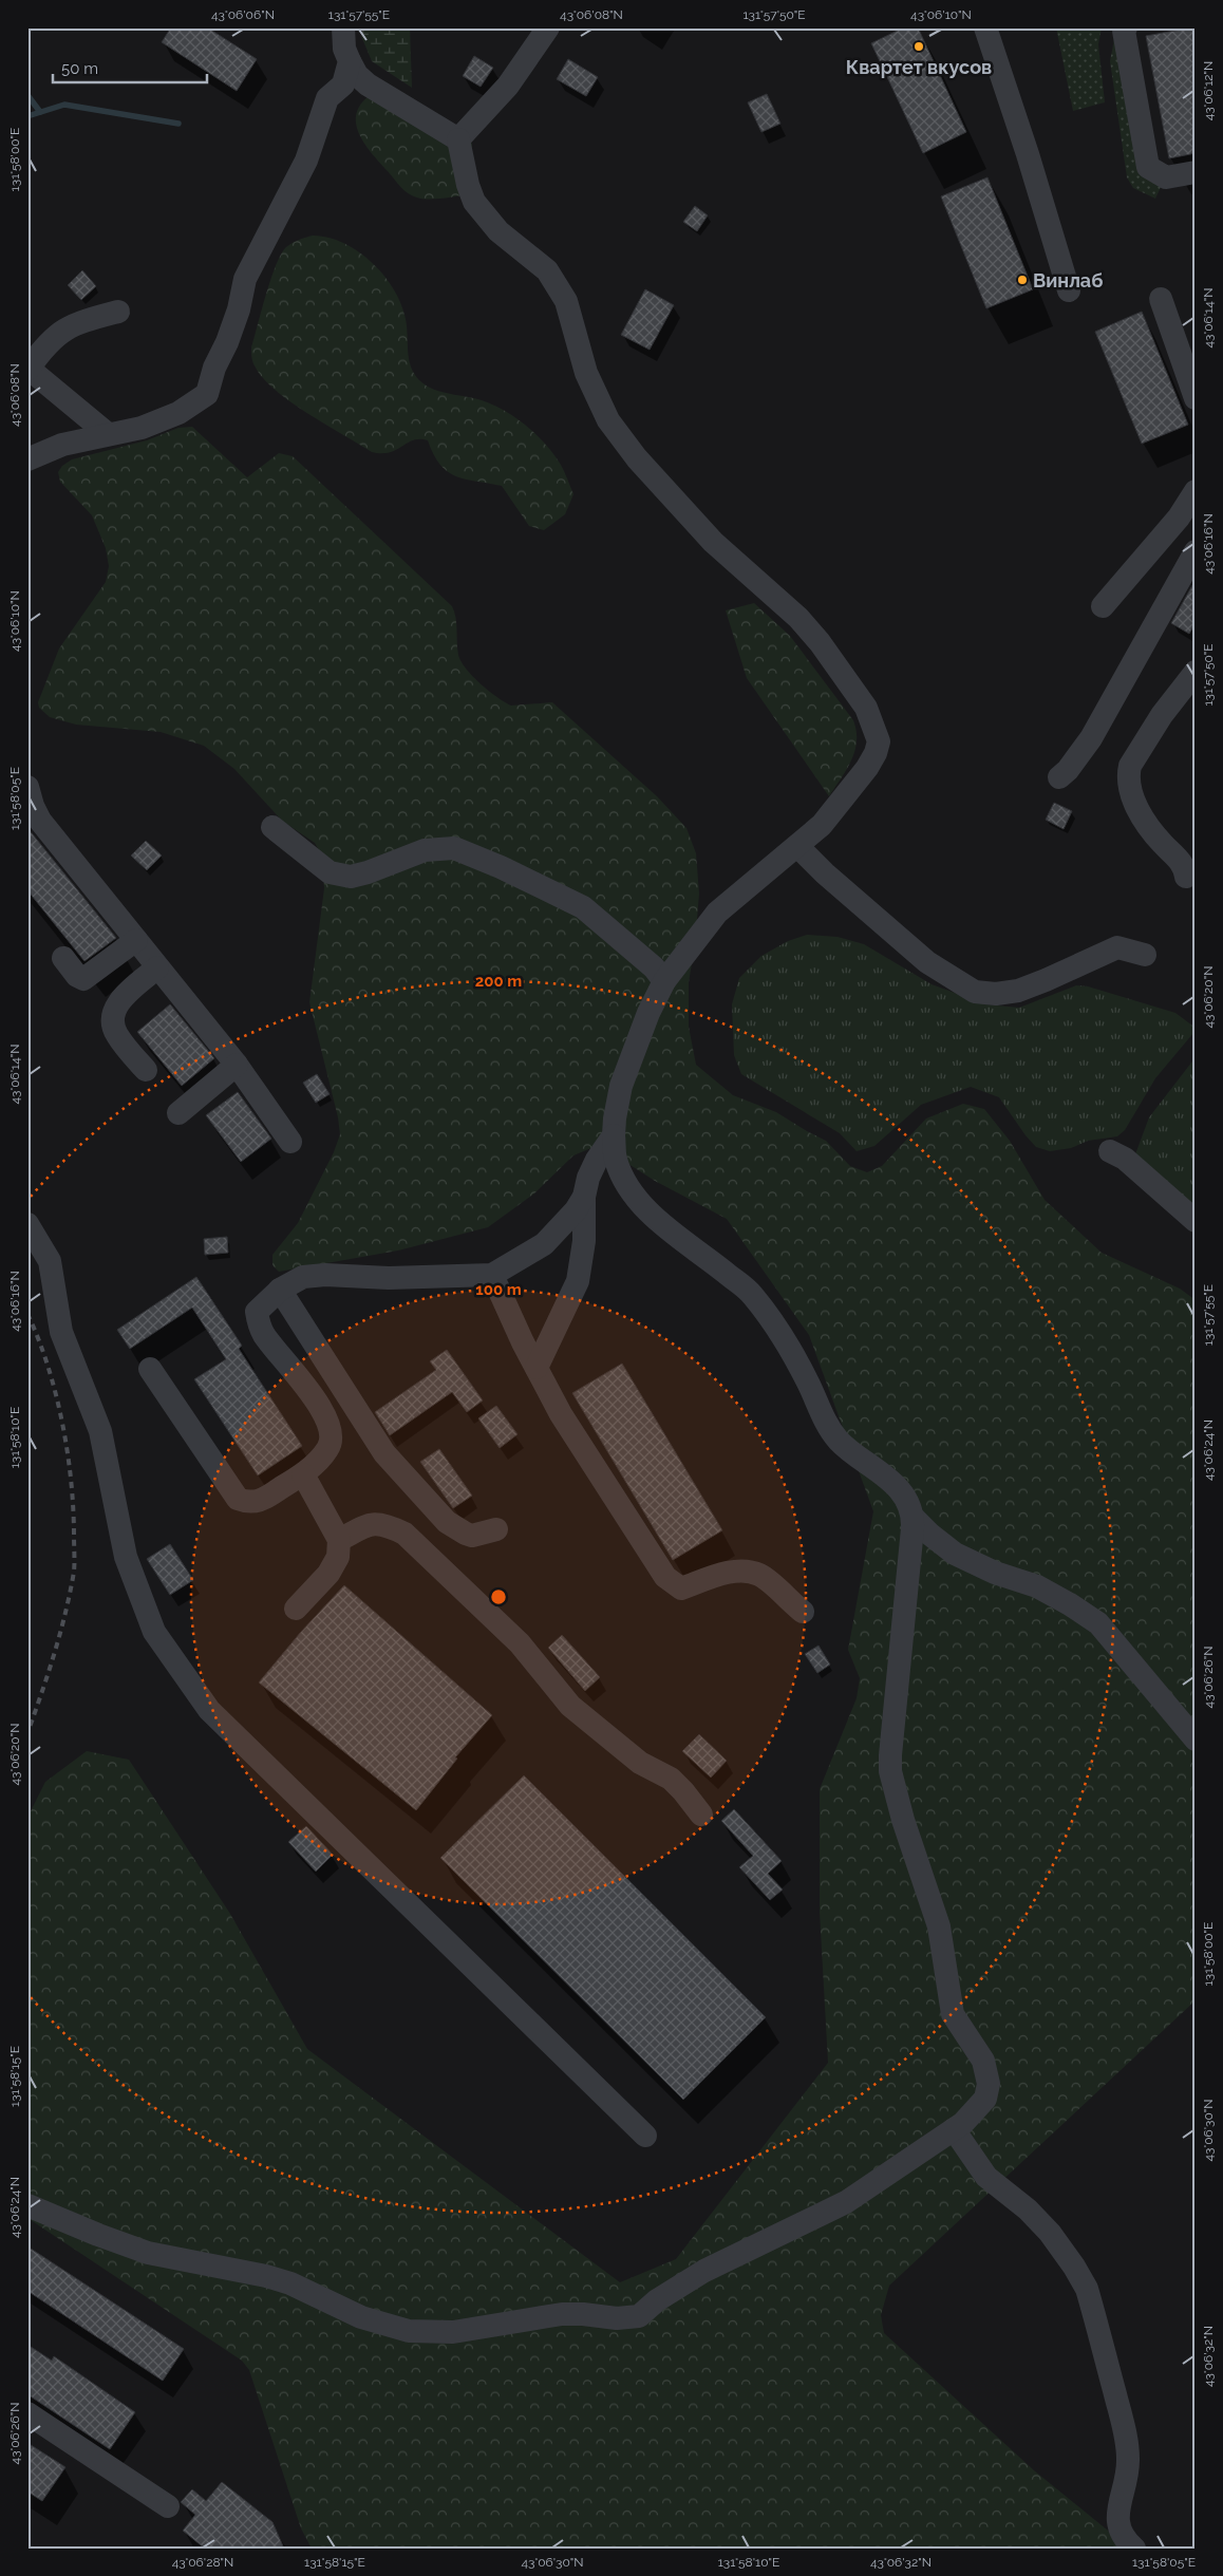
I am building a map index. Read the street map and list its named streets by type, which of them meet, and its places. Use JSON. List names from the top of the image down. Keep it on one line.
{"places":["Квартет вкусов","Винлаб"],"scale_bar":"50 m","coordinates":["43°06'06\"N","131°57'55\"E","43°06'08\"N","131°57'50\"E","43°06'10\"N","43°06'12\"N","131°58'00\"E","43°06'14\"N","43°06'16\"N","131°58'05\"E","43°06'20\"N","131°58'10\"E","43°06'24\"N","43°06'26\"N","131°58'15\"E","43°06'30\"N","43°06'32\"N","43°06'28\"N"],"rings":["200 m","100 m"]}
